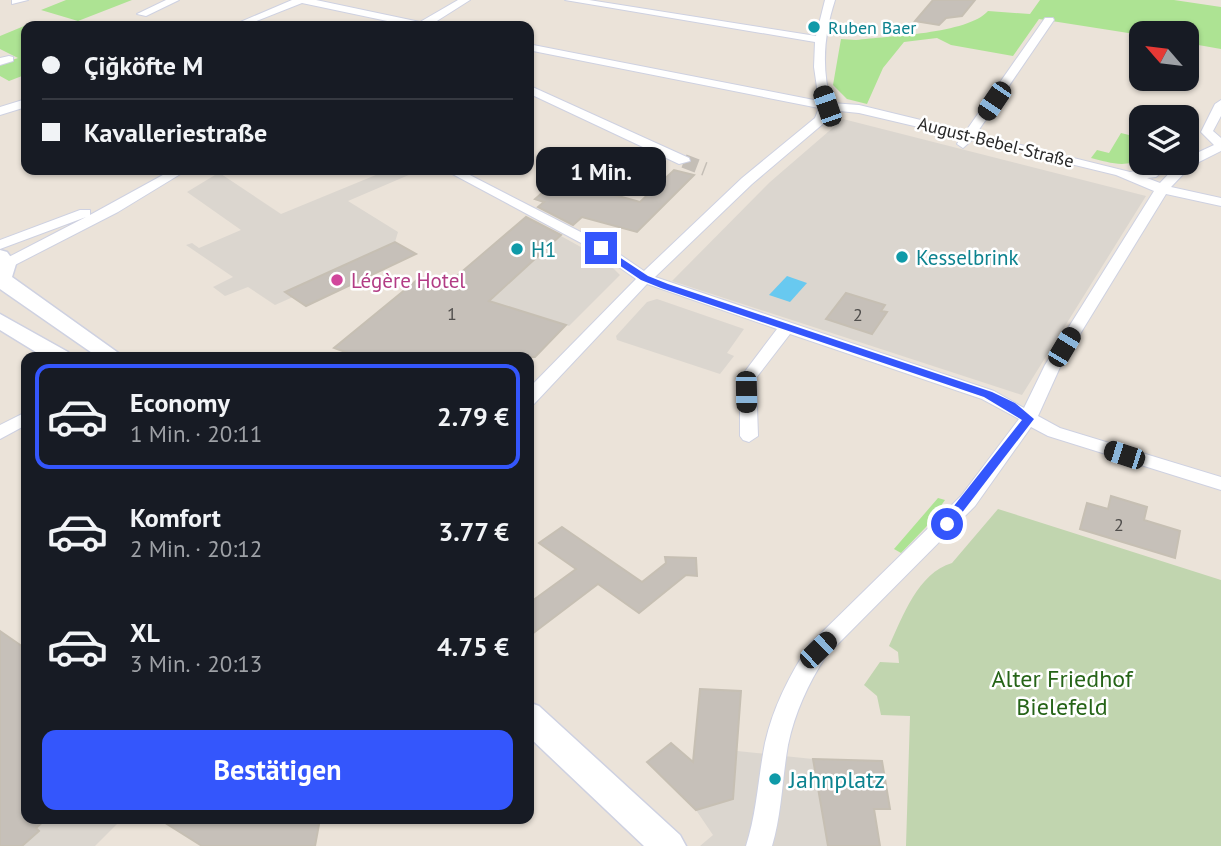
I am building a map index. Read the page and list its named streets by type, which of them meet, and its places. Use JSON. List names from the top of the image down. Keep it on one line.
{"streets":{"street":["August-Bebel-Straße"]},"parks":["Alter Friedhof Bielefeld"],"places":["Ruben Baer","H1","Kesselbrink","Légère Hotel","Jahnplatz"],"house_numbers":["1","2","2"],"north":"top left","page":{"banner":["Çiğköfte M","Kavalleriestraße"],"bubble":"1 Min.","list":[{"name":"Economy","note":"1 Min. · 20:11","value":"2.79 €"},{"name":"Komfort","note":"2 Min. · 20:12","value":"3.77 €"},{"name":"XL","note":"3 Min. · 20:13","value":"4.75 €"}],"buttons":"Bestätigen"}}
